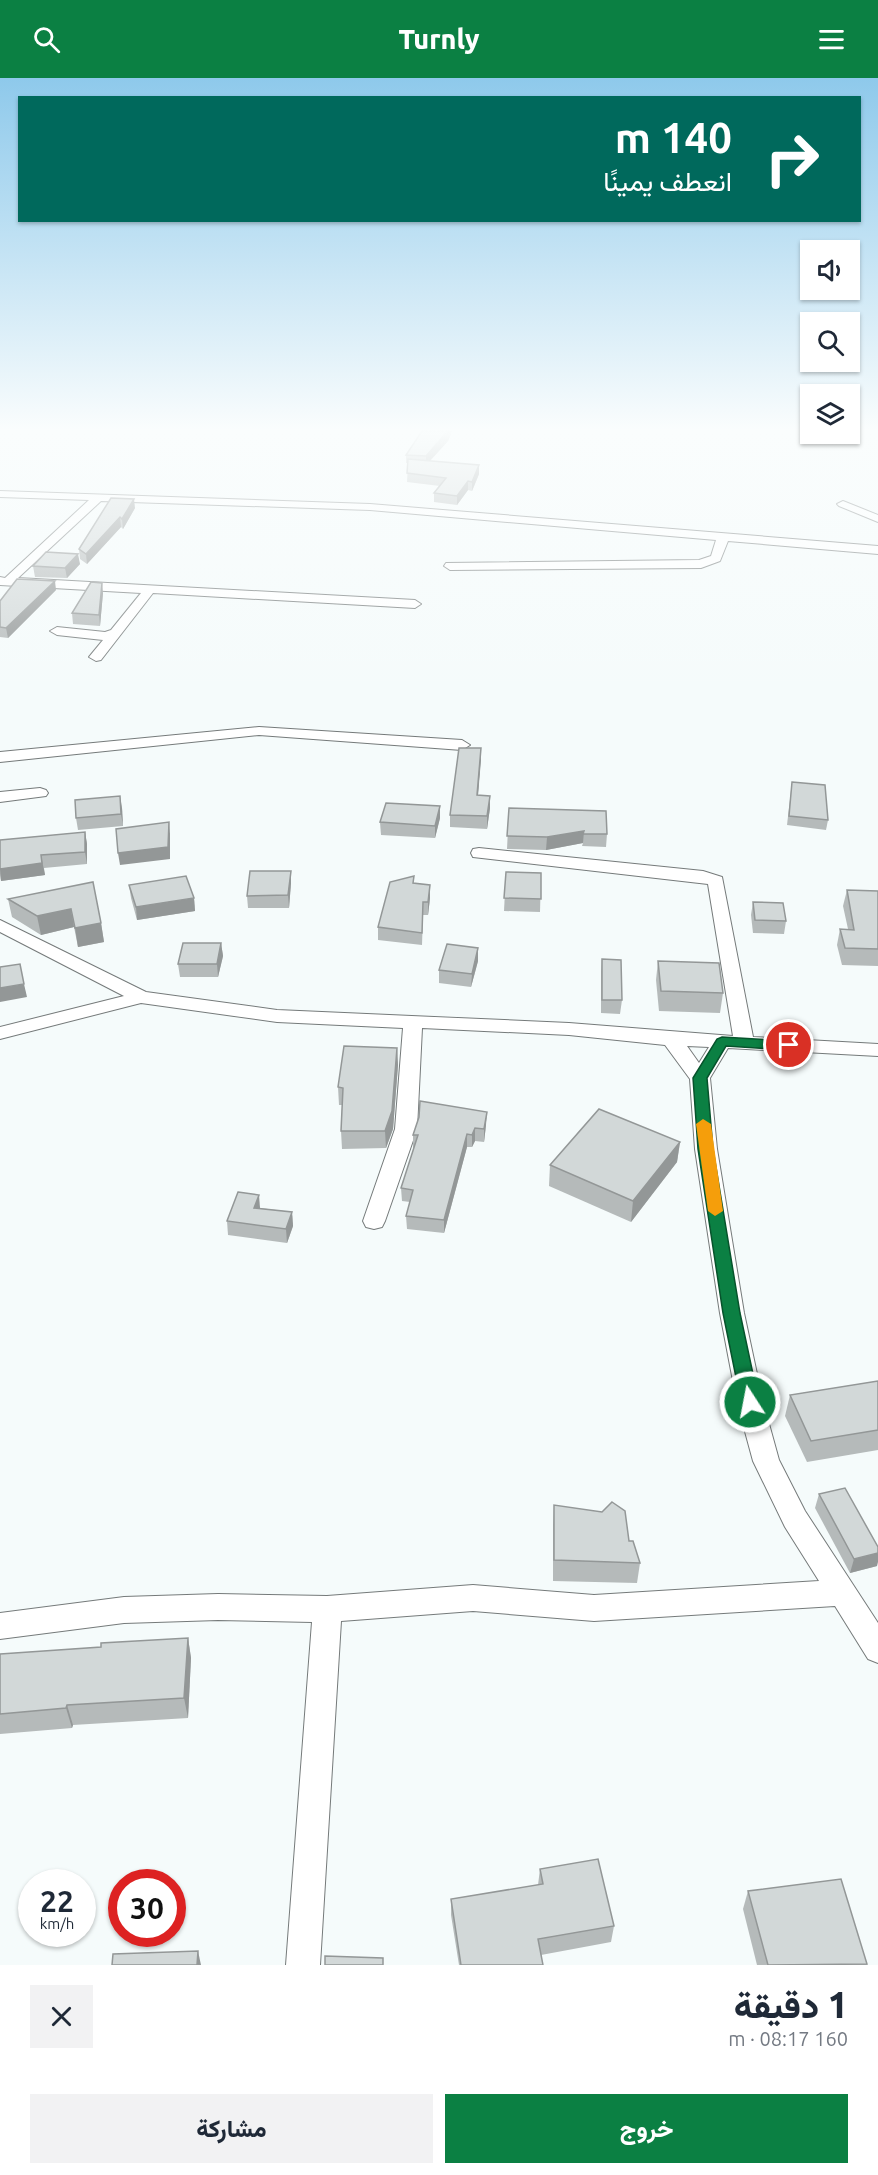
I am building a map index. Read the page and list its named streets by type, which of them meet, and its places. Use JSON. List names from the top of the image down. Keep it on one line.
{"page":{"header":"Turnly","turn":["140 m","انعطف يمينًا"],"speed":"22 km/h","limit":"30","heading":["1 دقيقة","160 m · 08:17"],"buttons":["خروج","مشاركة"]}}
